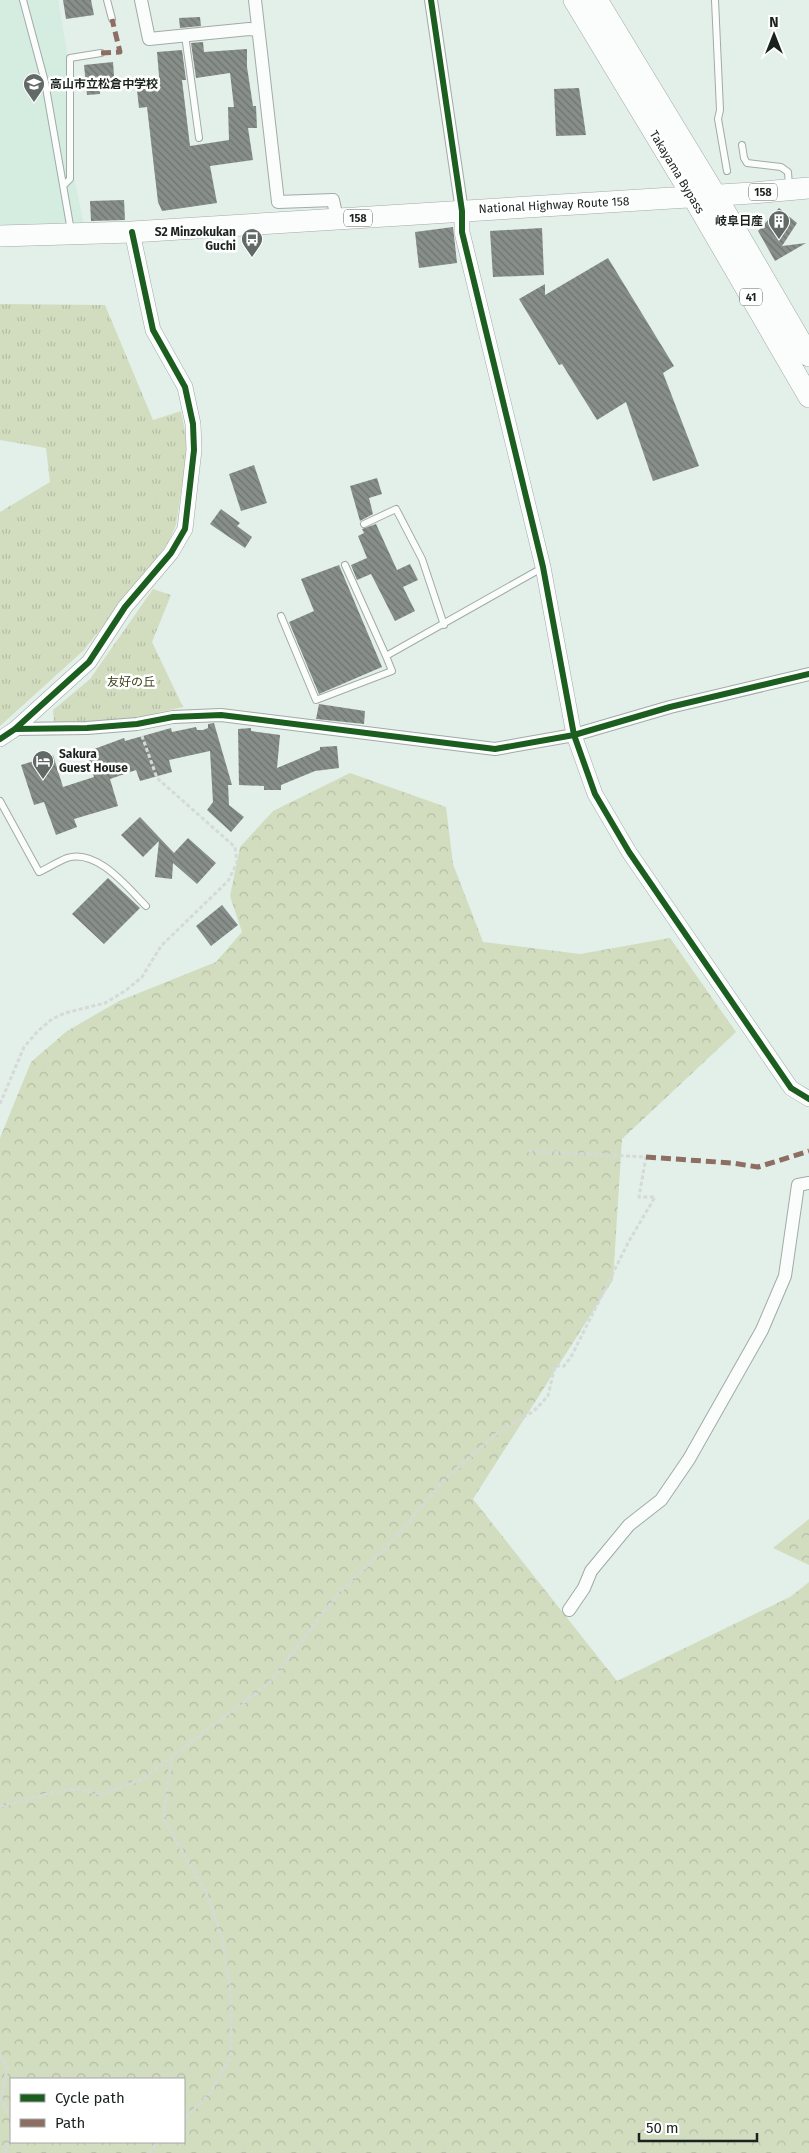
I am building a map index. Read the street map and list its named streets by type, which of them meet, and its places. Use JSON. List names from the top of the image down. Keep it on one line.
{"streets":{"highway":["Takayama Bypass","158","National Highway Route 158","41"]},"crossings":[["Takayama Bypass","National Highway Route 158"]],"parks":["友好の丘"],"places":{"school or university":["高山市立松倉中学校"],"building":["岐阜日産"],"bus stop":["S2 Minzokukan Guchi"],"hotel":["Sakura Guest House"]},"legend":["Cycle path","Path"],"scale_bar":"50 m","north":"top"}
